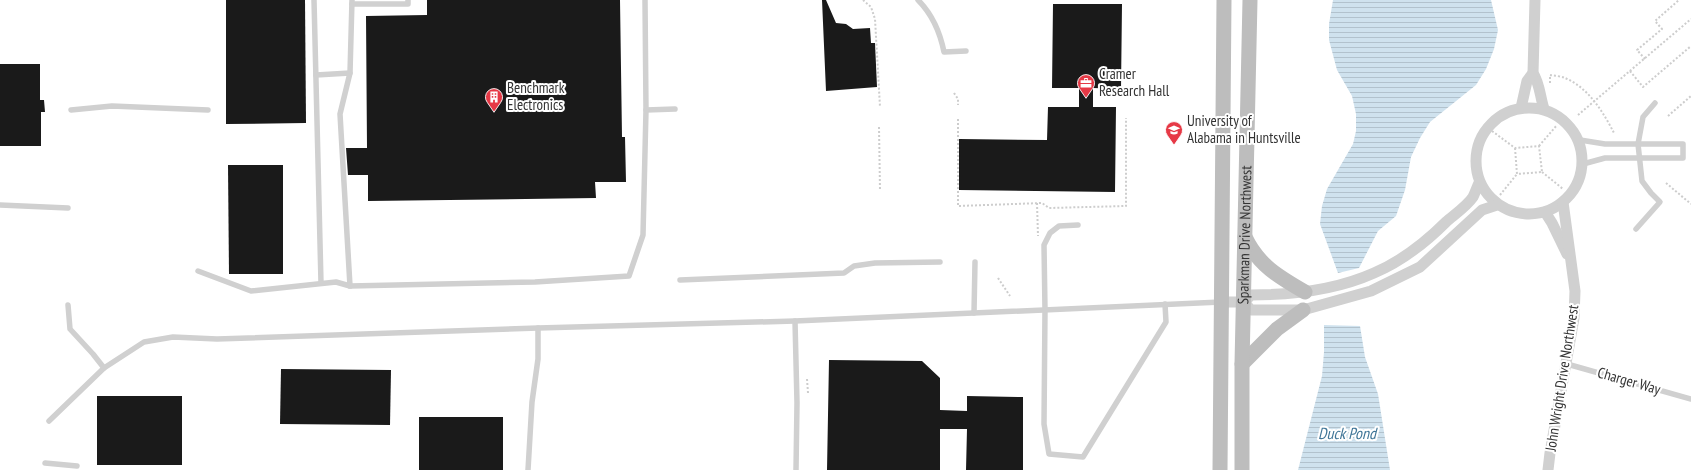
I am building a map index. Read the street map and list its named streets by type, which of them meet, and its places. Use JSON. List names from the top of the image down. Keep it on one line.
{"streets":{"main road":["Sparkman Drive Northwest"],"street":["John Wright Drive Northwest"],"lane":["Charger Way"]},"crossings":[["John Wright Drive Northwest","Charger Way"]],"water":["Duck Pond"],"places":{"office":["Cramer Research Hall"],"building":["Benchmark Electronics"],"school or university":["University of Alabama in Huntsville"]}}
